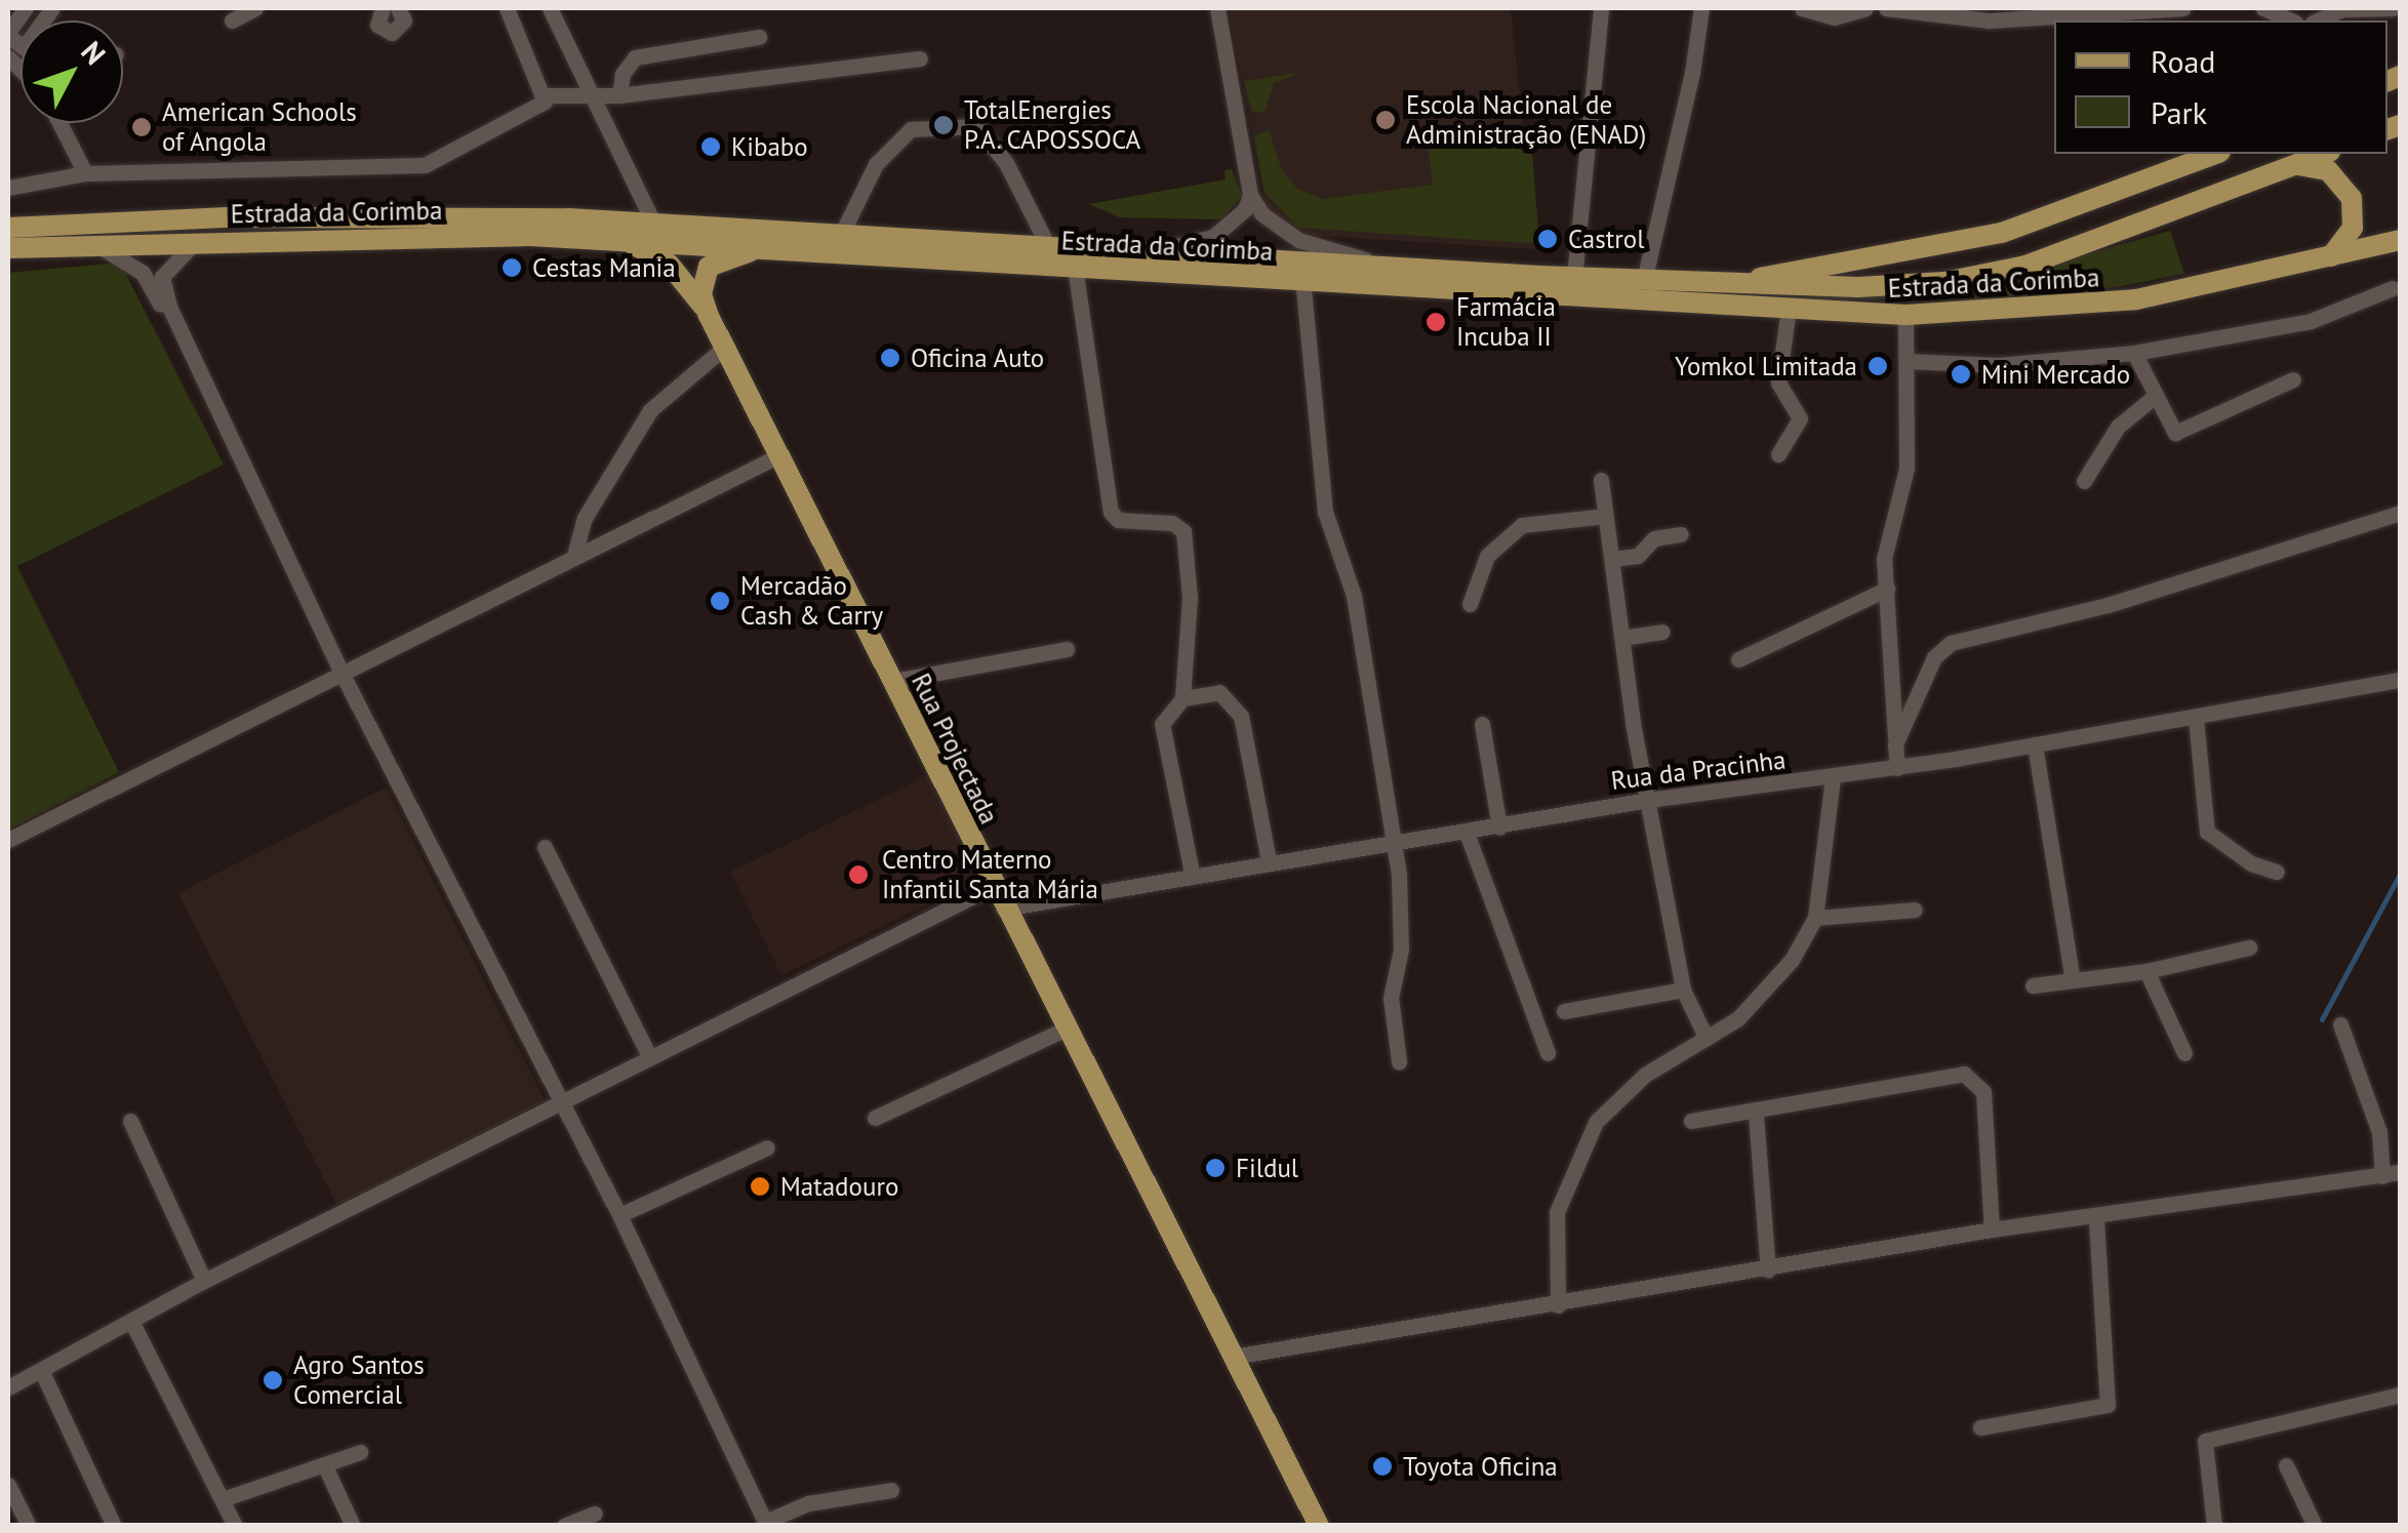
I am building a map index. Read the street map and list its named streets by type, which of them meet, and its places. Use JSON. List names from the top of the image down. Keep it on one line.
{"streets":{"main road":["Estrada da Corimba","Rua Projectada"],"street":["Rua da Pracinha"]},"crossings":[["Estrada da Corimba","Rua Projectada"],["Rua Projectada","Rua da Pracinha"]],"places":["Escola Nacional de Administração (ENAD)","TotalEnergies P.A. CAPOSSOCA","American Schools of Angola","Kibabo","Castrol","Cestas Mania","Farmácia Incuba II","Oficina Auto","Yomkol Limitada","Mini Mercado","Mercadão Cash & Carry","Centro Materno Infantil Santa Mária","Fildul","Matadouro","Agro Santos Comercial","Toyota Oficina"],"legend":["Road","Park"],"north":"top right"}
